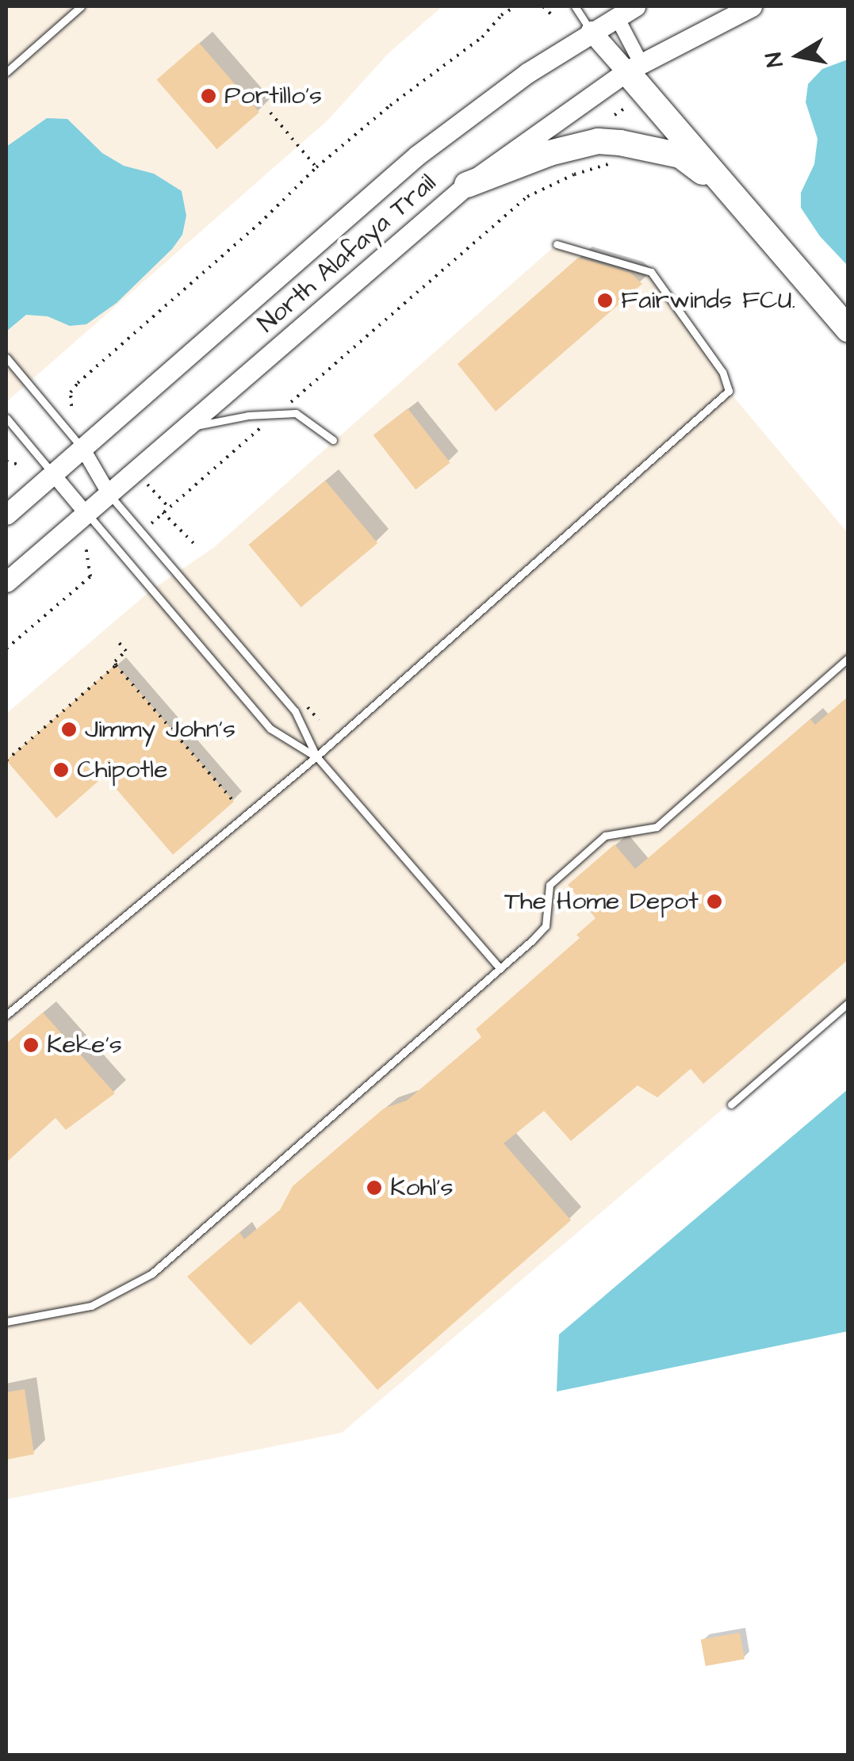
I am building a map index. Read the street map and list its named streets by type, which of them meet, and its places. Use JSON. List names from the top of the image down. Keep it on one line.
{"streets":{"main road":["North Alafaya Trail"]},"places":["Portillo's","Fairwinds FCU.","Jimmy John's","Chipotle","The Home Depot","Keke's","Kohl's"],"north":"left"}
